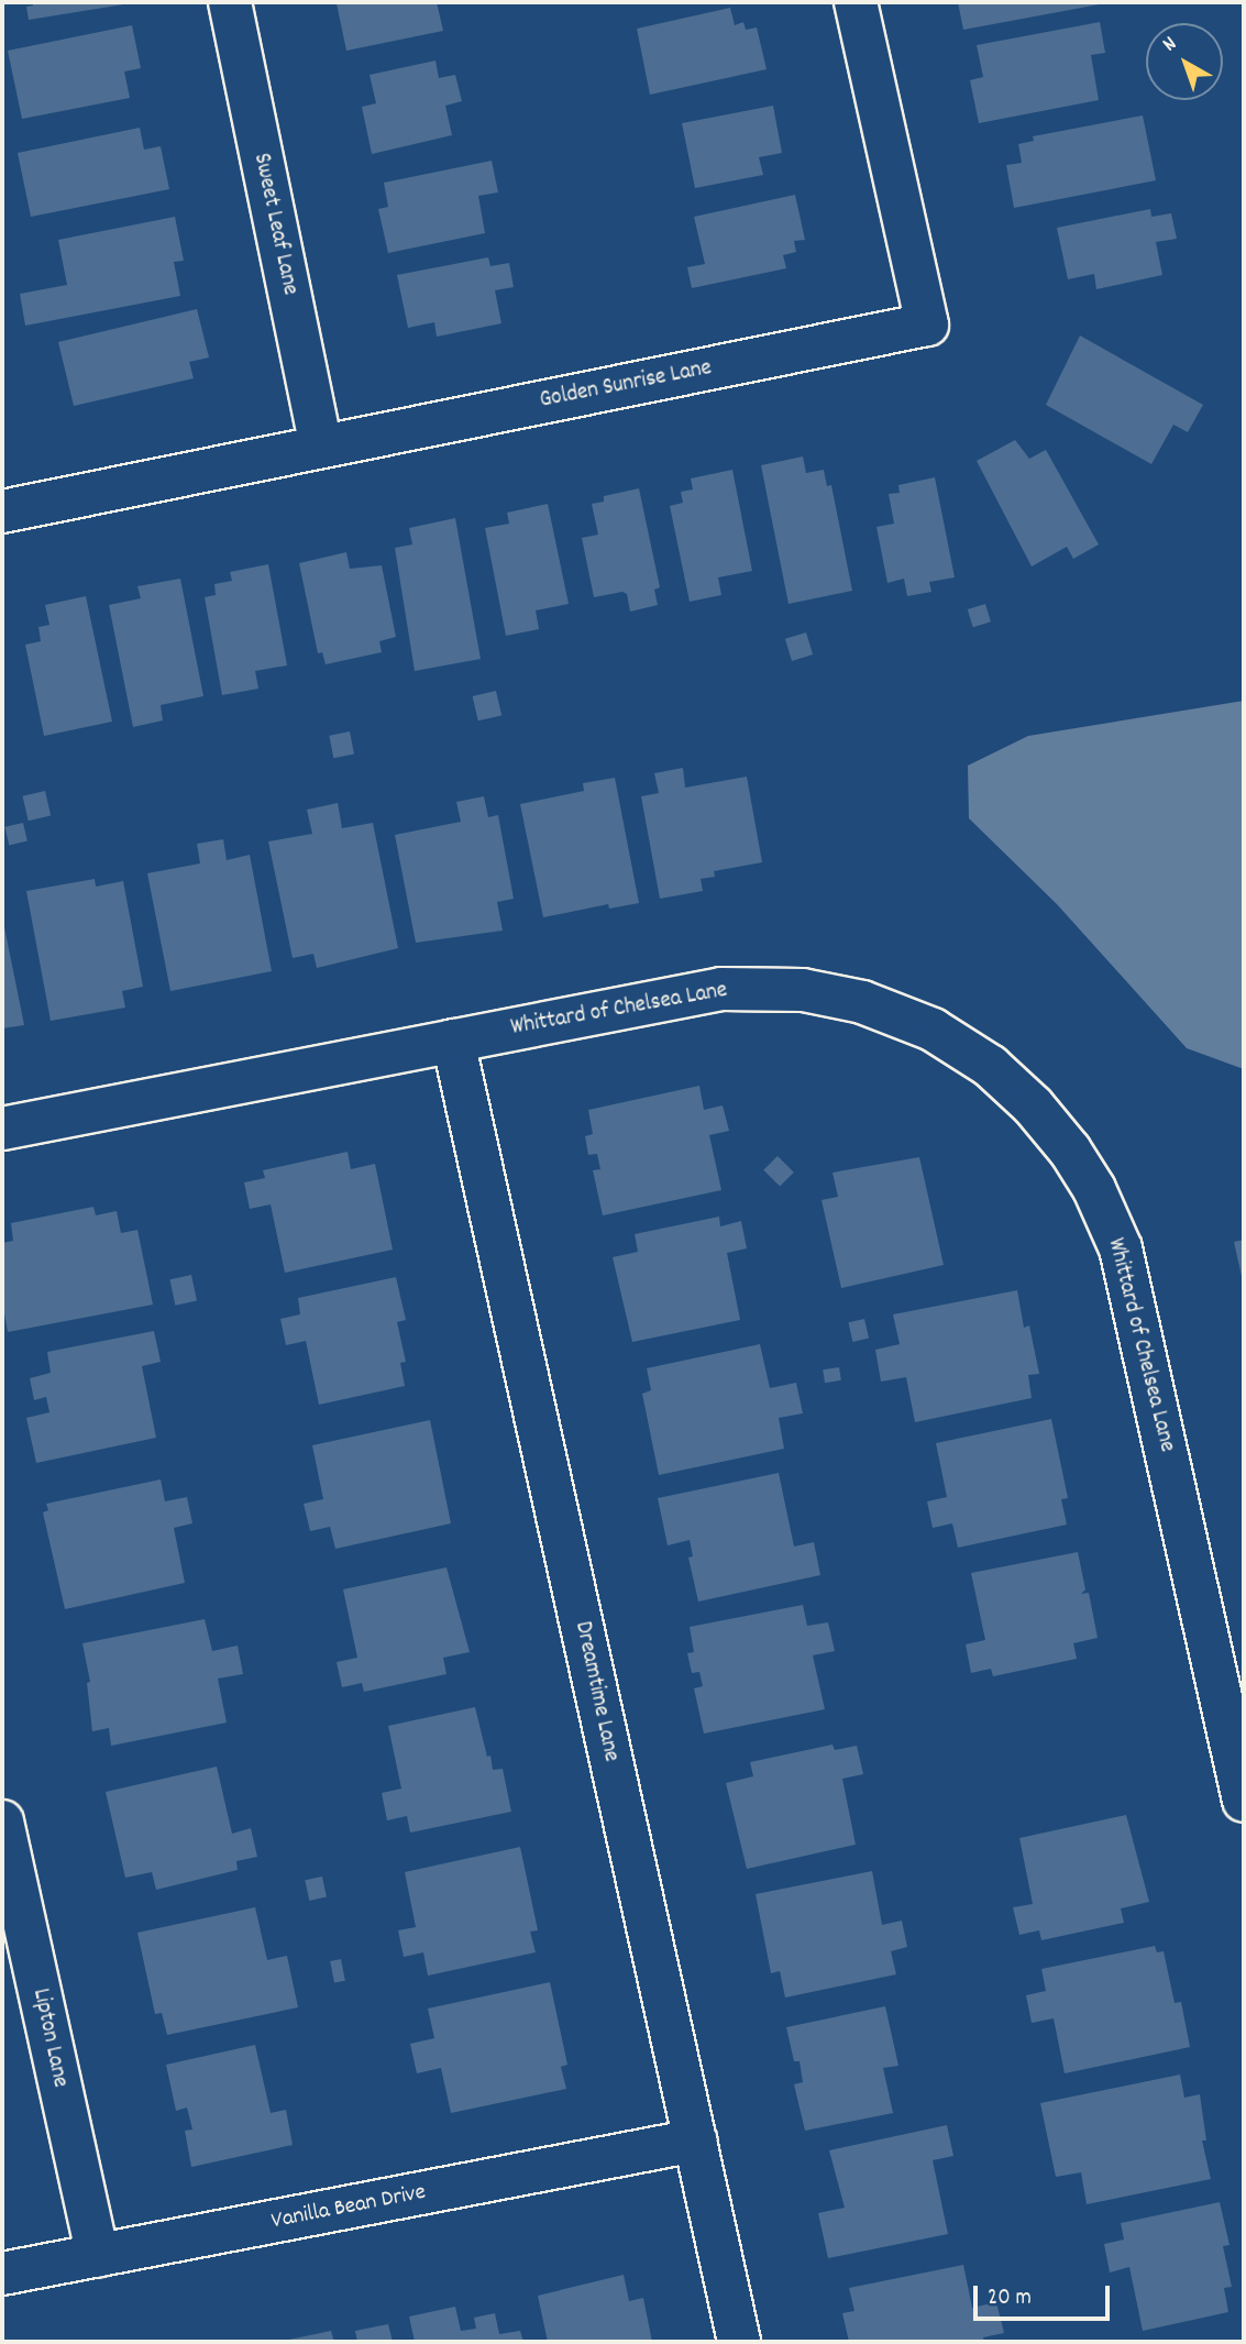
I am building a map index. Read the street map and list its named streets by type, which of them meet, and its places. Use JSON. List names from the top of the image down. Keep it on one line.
{"streets":{"street":["Sweet Leaf Lane","Golden Sunrise Lane","Whittard of Chelsea Lane","Dreamtime Lane","Lipton Lane","Vanilla Bean Drive"]},"crossings":[["Sweet Leaf Lane","Golden Sunrise Lane"],["Whittard of Chelsea Lane","Dreamtime Lane"],["Dreamtime Lane","Vanilla Bean Drive"],["Lipton Lane","Vanilla Bean Drive"]],"scale_bar":"20 m","north":"top left"}
